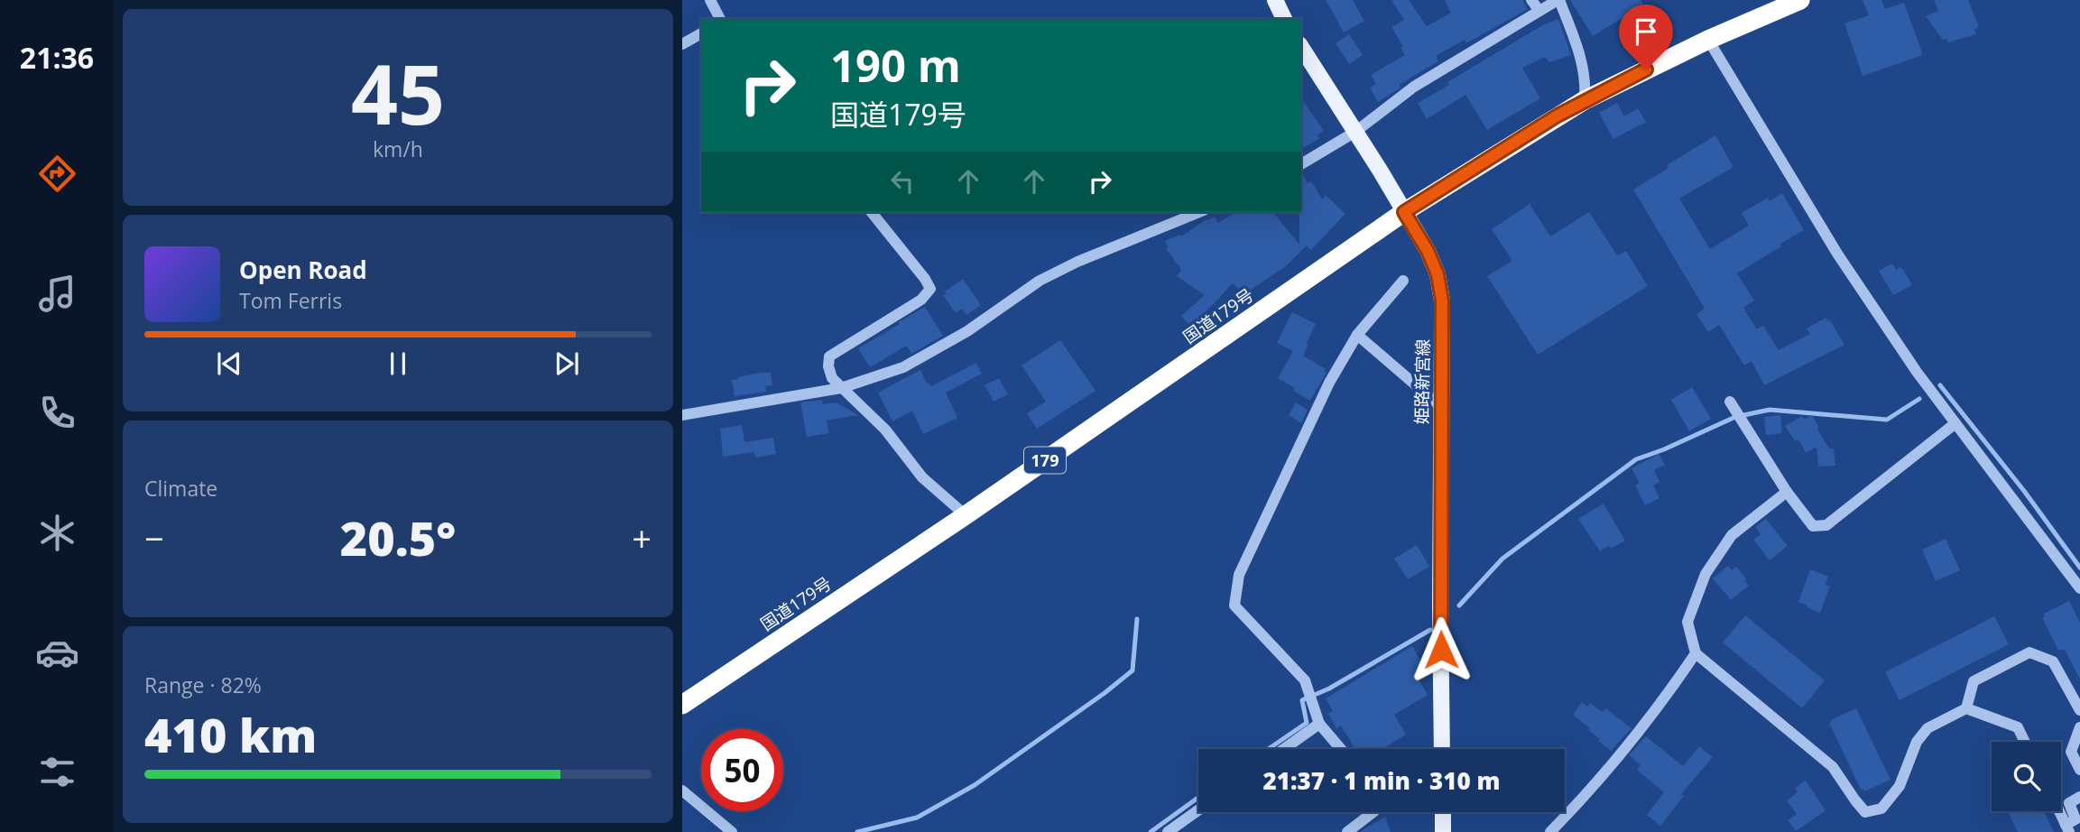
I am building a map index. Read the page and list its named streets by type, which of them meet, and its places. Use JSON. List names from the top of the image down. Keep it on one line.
{"streets":{"highway":["国道179号","179"],"main road":["姫路新宮線"]},"crossings":[["国道179号","姫路新宮線"]],"page":{"tabs":"21:36","tile":[["45","km/h"],"Climate",["Range · 82%","410 km"]],"turn":["190 m","国道179号"],"song":["Open Road","Tom Ferris"],"heat":["−","20.5°","+"],"limit":"50","trip":"21:37 · 1 min · 310 m"}}
